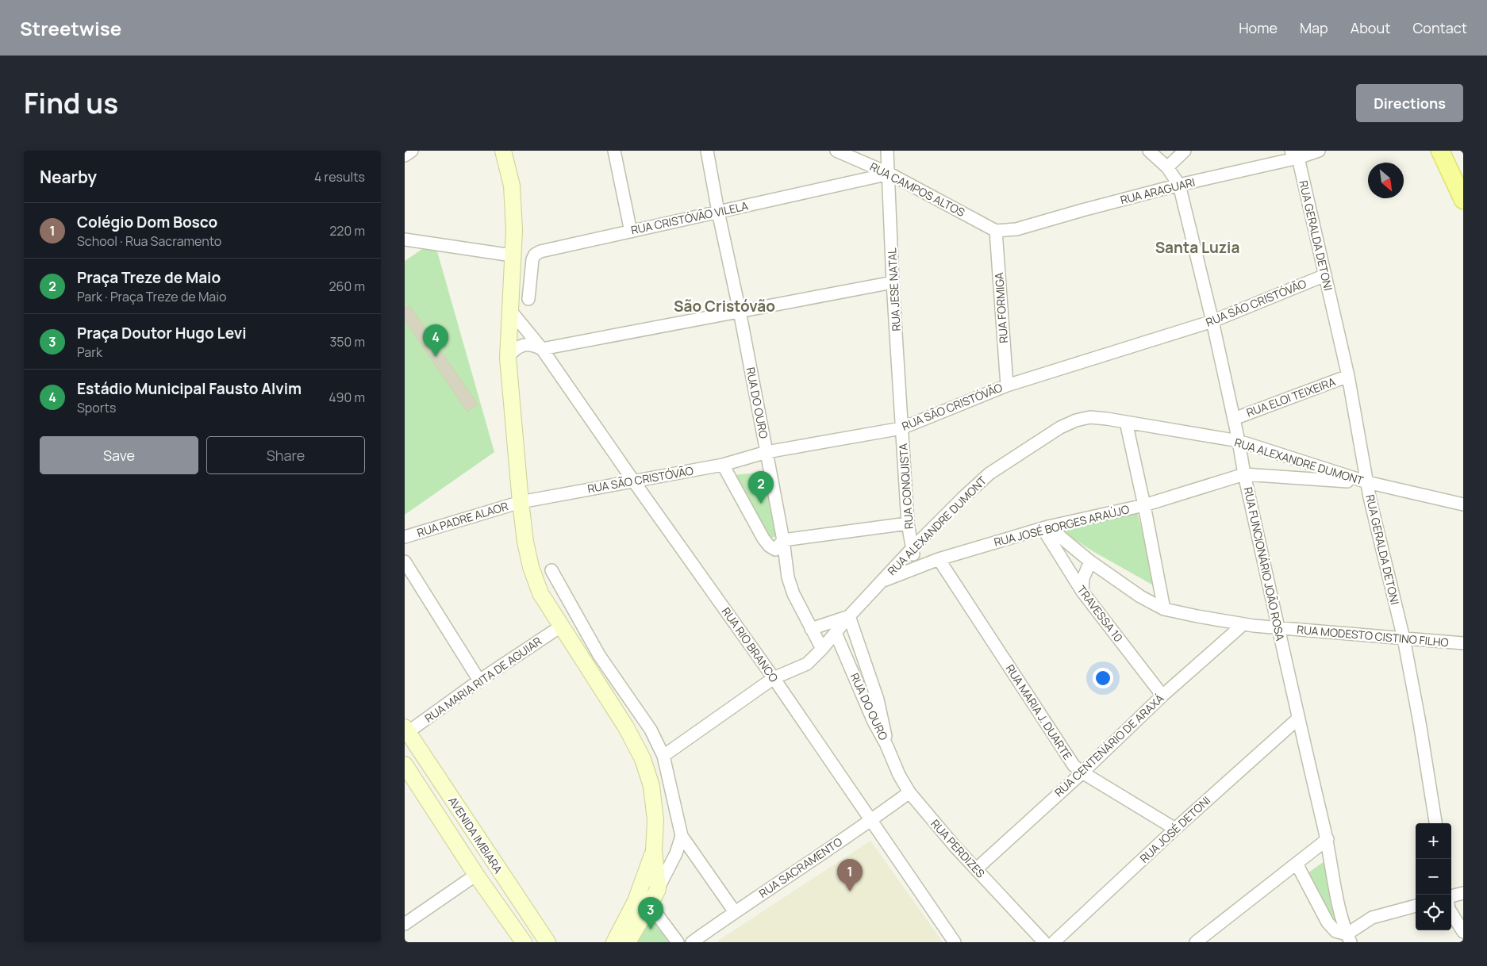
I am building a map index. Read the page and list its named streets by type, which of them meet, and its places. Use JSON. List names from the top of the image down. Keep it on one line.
{"streets":{"main road":["AVENIDA IMBIARA"],"street":["RUA CAMPOS ALTOS","RUA ARAGUARI","RUA CRISTÓVÃO VILELA","RUA GERALDA DETONI","RUA JESE NATAL","RUA SÃO CRISTÓVÃO","RUA FORMIGA","RUA ELOI TEIXEIRA","RUA DO OURO","RUA ALEXANDRE DUMONT","RUA CONQUISTA","RUA PADRE ALAOR","RUA JOSÉ BORGES ARAÚJO","RUA FUNCIONÁRIO JOÃO ROSA","TRAVESSA 10","RUA MODESTO CISTINO FILHO","RUA RIO BRANCO","RUA MARIA RITA DE AGUIAR","RUA MARIA J. DUARTE","RUA CENTENÁRIO DE ARAXÁ","RUA JOSÉ DETONI","RUA PERDIZES","RUA SACRAMENTO"]},"crossings":[["RUA CAMPOS ALTOS","RUA ARAGUARI"],["RUA CAMPOS ALTOS","RUA CRISTÓVÃO VILELA"],["RUA CAMPOS ALTOS","RUA JESE NATAL"],["RUA CAMPOS ALTOS","RUA FORMIGA"],["RUA ARAGUARI","RUA GERALDA DETONI"],["RUA ARAGUARI","RUA FORMIGA"],["RUA ARAGUARI","RUA FUNCIONÁRIO JOÃO ROSA"],["RUA CRISTÓVÃO VILELA","RUA JESE NATAL"],["RUA CRISTÓVÃO VILELA","RUA DO OURO"],["RUA GERALDA DETONI","RUA SÃO CRISTÓVÃO"],["RUA GERALDA DETONI","RUA ELOI TEIXEIRA"],["RUA GERALDA DETONI","RUA ALEXANDRE DUMONT"],["RUA GERALDA DETONI","RUA MODESTO CISTINO FILHO"],["RUA JESE NATAL","RUA SÃO CRISTÓVÃO"],["RUA JESE NATAL","RUA CONQUISTA"],["RUA SÃO CRISTÓVÃO","RUA FORMIGA"],["RUA SÃO CRISTÓVÃO","RUA DO OURO"],["RUA SÃO CRISTÓVÃO","RUA CONQUISTA"],["RUA SÃO CRISTÓVÃO","RUA PADRE ALAOR"],["RUA SÃO CRISTÓVÃO","RUA FUNCIONÁRIO JOÃO ROSA"],["RUA SÃO CRISTÓVÃO","RUA RIO BRANCO"],["RUA ELOI TEIXEIRA","RUA FUNCIONÁRIO JOÃO ROSA"],["RUA DO OURO","RUA ALEXANDRE DUMONT"],["RUA DO OURO","RUA PERDIZES"],["RUA ALEXANDRE DUMONT","RUA CONQUISTA"],["RUA ALEXANDRE DUMONT","RUA JOSÉ BORGES ARAÚJO"],["RUA ALEXANDRE DUMONT","RUA FUNCIONÁRIO JOÃO ROSA"],["RUA ALEXANDRE DUMONT","RUA RIO BRANCO"],["RUA CONQUISTA","RUA JOSÉ BORGES ARAÚJO"],["RUA JOSÉ BORGES ARAÚJO","RUA FUNCIONÁRIO JOÃO ROSA"],["RUA JOSÉ BORGES ARAÚJO","TRAVESSA 10"],["RUA JOSÉ BORGES ARAÚJO","RUA MODESTO CISTINO FILHO"],["RUA JOSÉ BORGES ARAÚJO","RUA MARIA J. DUARTE"],["RUA FUNCIONÁRIO JOÃO ROSA","RUA MODESTO CISTINO FILHO"],["RUA FUNCIONÁRIO JOÃO ROSA","RUA JOSÉ DETONI"],["TRAVESSA 10","RUA MODESTO CISTINO FILHO"],["TRAVESSA 10","RUA CENTENÁRIO DE ARAXÁ"],["RUA MODESTO CISTINO FILHO","RUA CENTENÁRIO DE ARAXÁ"],["RUA RIO BRANCO","RUA SACRAMENTO"],["RUA MARIA RITA DE AGUIAR","AVENIDA IMBIARA"],["RUA MARIA J. DUARTE","RUA CENTENÁRIO DE ARAXÁ"],["RUA MARIA J. DUARTE","RUA JOSÉ DETONI"],["RUA CENTENÁRIO DE ARAXÁ","RUA PERDIZES"],["RUA PERDIZES","RUA SACRAMENTO"]],"districts":["Santa Luzia","São Cristóvão"],"north":"bottom right","page":{"header":"Streetwise","nav":["Home","Map","About","Contact"],"title":"Find us","buttons":["Directions",["Save","Share"]],"heading":["Nearby","4 results"],"list":[{"mark":"1","name":"Colégio Dom Bosco","note":"School · Rua Sacramento","value":"220 m"},{"mark":"2","name":"Praça Treze de Maio","note":"Park · Praça Treze de Maio","value":"260 m"},{"mark":"3","name":"Praça Doutor Hugo Levi","note":"Park","value":"350 m"},{"mark":"4","name":"Estádio Municipal Fausto Alvim","note":"Sports","value":"490 m"}],"pins":["4","2","1","3"],"map_buttons":["+","−"]}}
